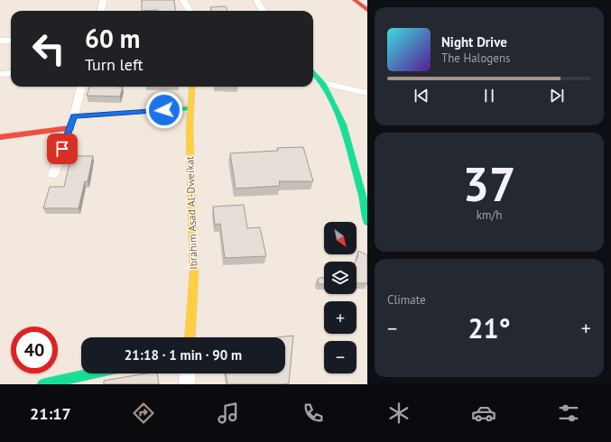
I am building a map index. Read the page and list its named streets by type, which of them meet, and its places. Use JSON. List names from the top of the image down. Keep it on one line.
{"streets":{"street":["Ibrahim Asad Al-Dweikat"]},"north":"bottom right","page":{"turn":["60 m","Turn left"],"song":["Night Drive","The Halogens"],"tile":[["37","km/h"],"Climate"],"map_buttons":["+","−"],"heat":["−","21°","+"],"limit":"40","trip":"21:18 · 1 min · 90 m","tabs":"21:17"}}
